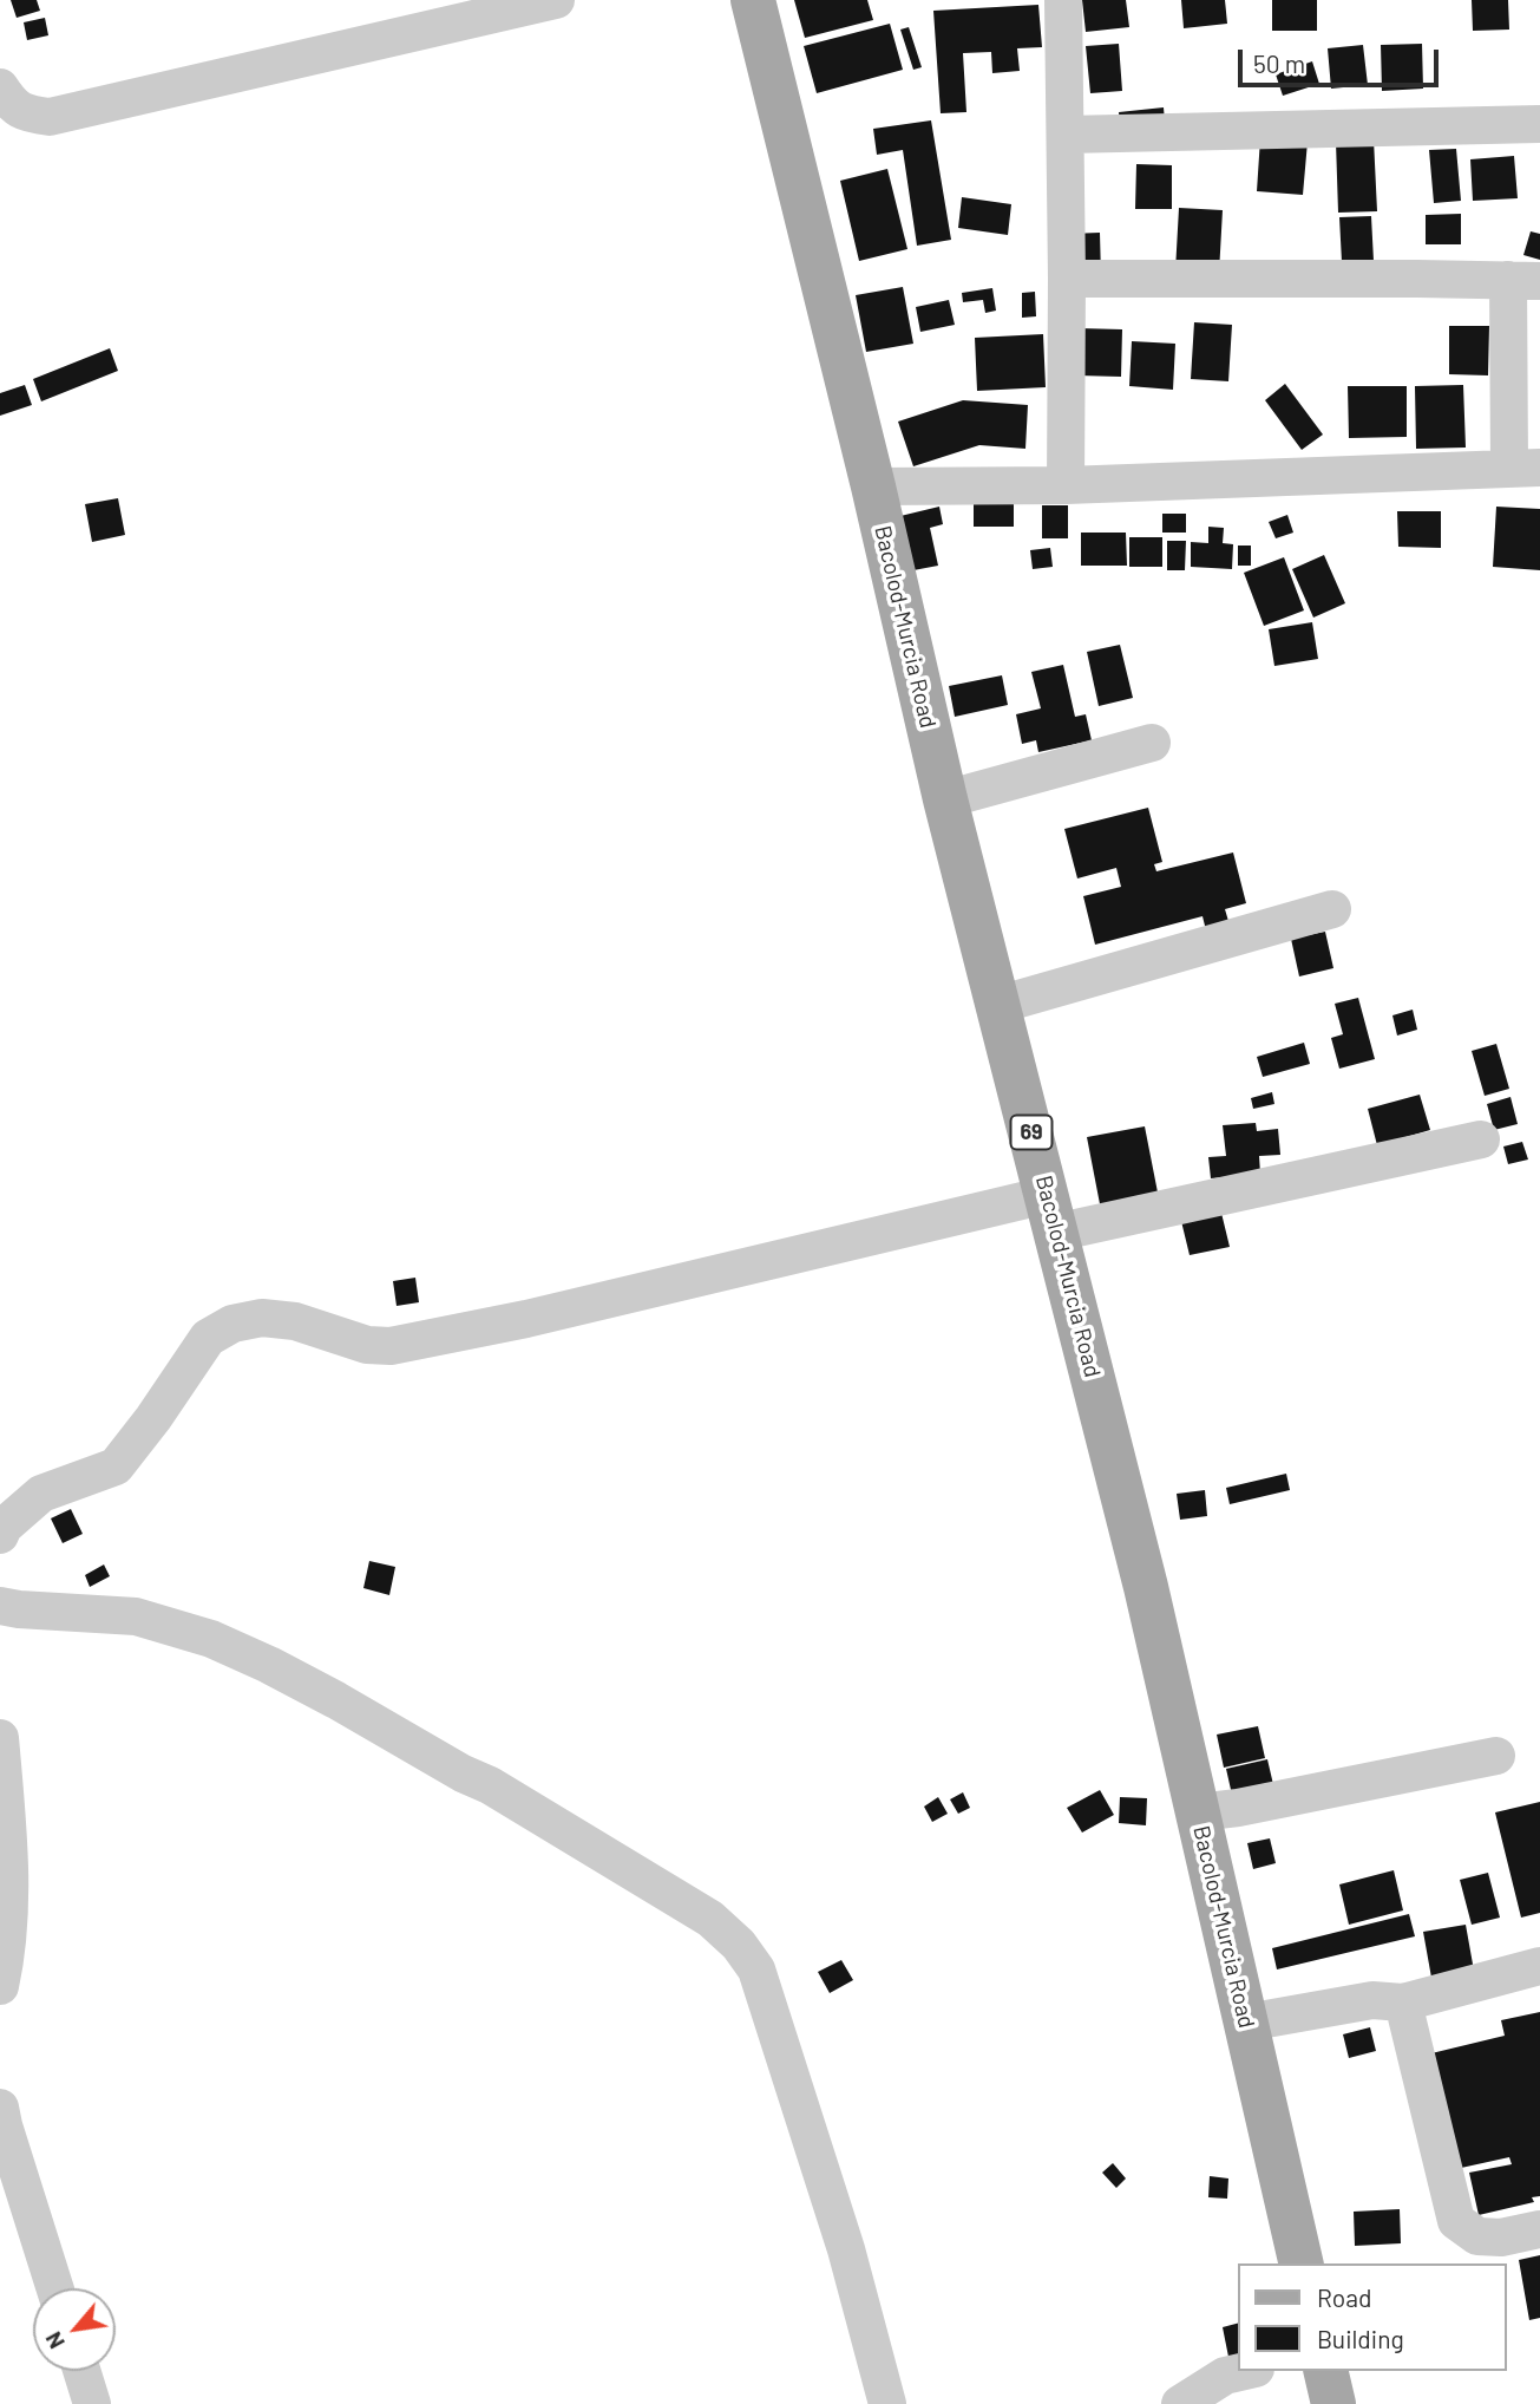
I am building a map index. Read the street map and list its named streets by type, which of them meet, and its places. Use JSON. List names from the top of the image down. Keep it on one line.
{"streets":{"main road":["Bacolod-Murcia Road","69"]},"legend":["Road","Building"],"scale_bar":"50 m","north":"bottom left"}
